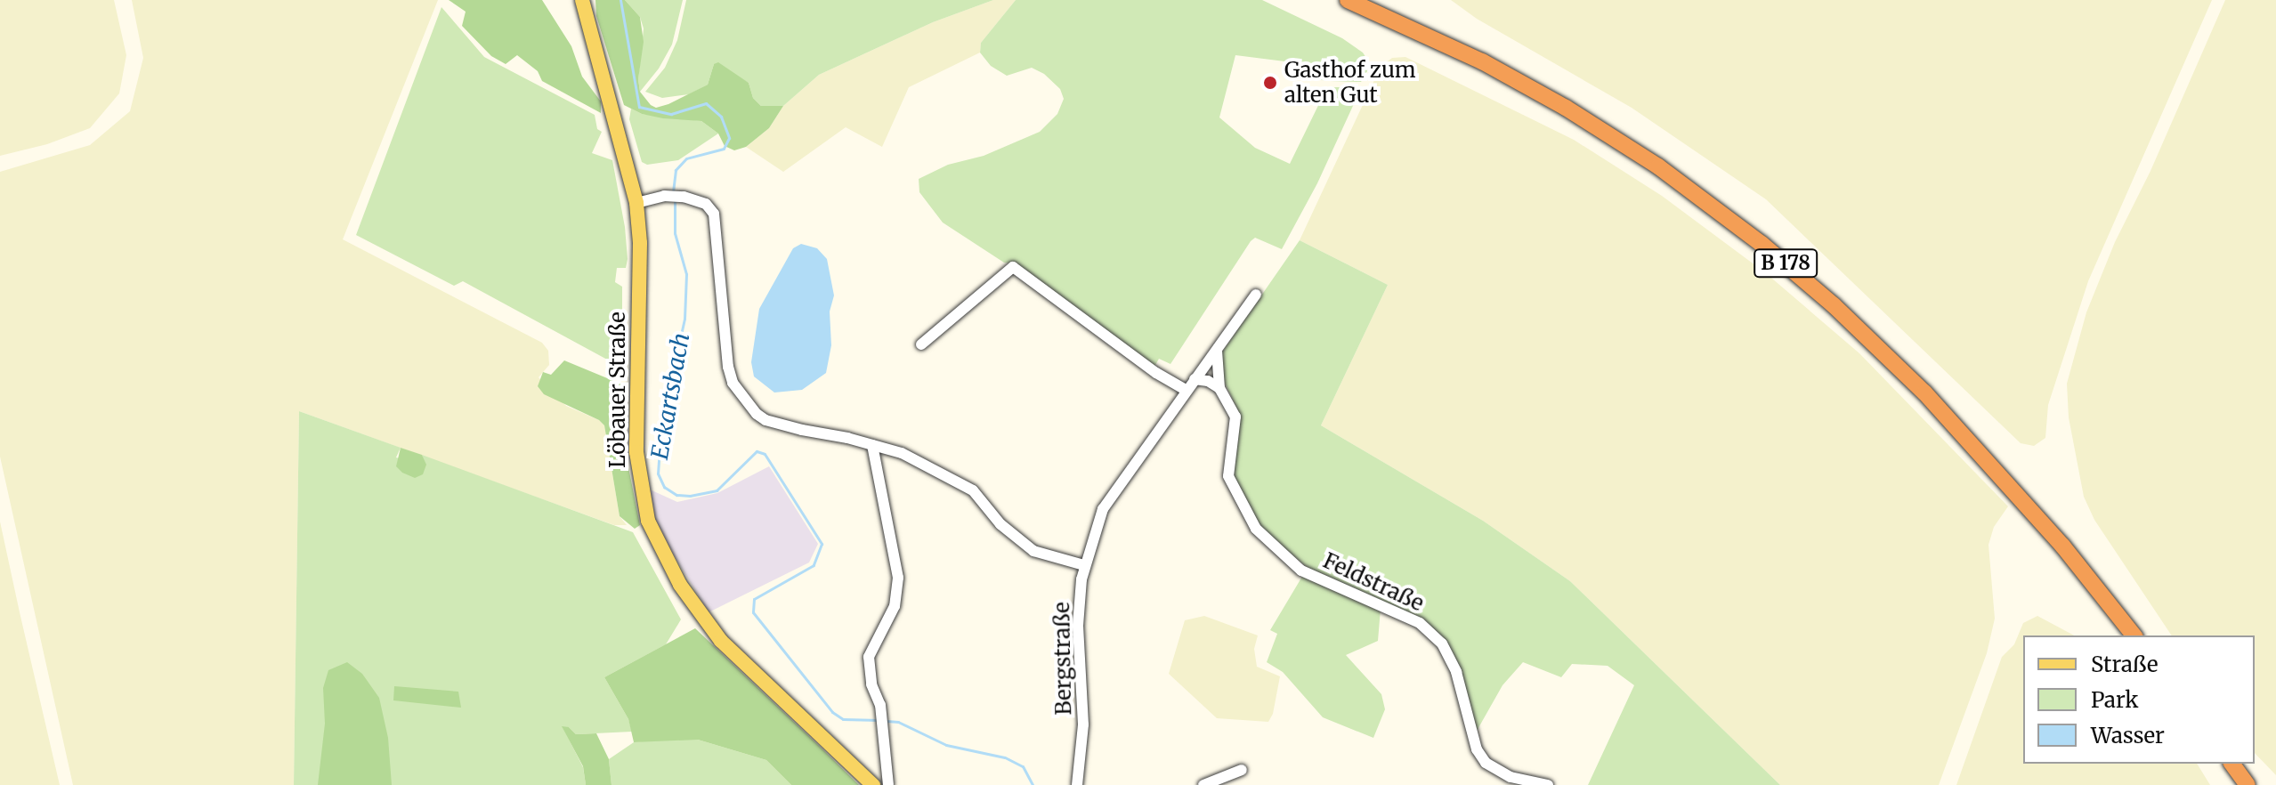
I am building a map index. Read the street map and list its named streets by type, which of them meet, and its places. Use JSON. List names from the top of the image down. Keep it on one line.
{"streets":{"highway":["B 178"],"main road":["Löbauer Straße"],"street":["Feldstraße","Bergstraße"]},"crossings":[["Feldstraße","Bergstraße"]],"water":["Eckartsbach"],"places":["Gasthof zum alten Gut"],"legend":["Straße","Park","Wasser"]}
